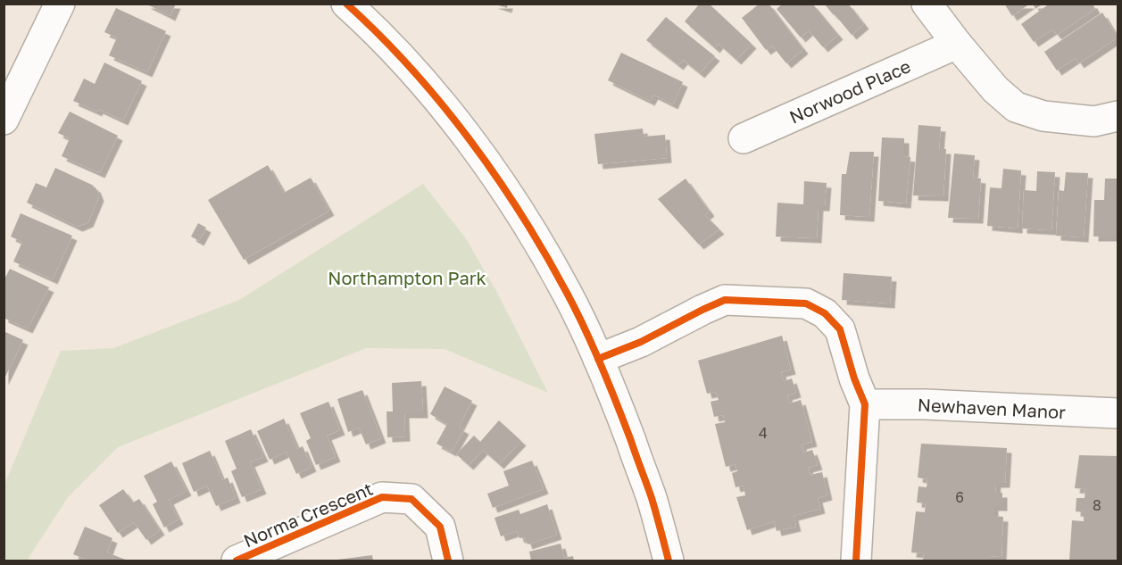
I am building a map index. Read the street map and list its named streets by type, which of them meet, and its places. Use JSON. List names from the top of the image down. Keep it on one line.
{"streets":{"street":["Norwood Place","Newhaven Manor","Norma Crescent"]},"parks":["Northampton Park"],"house_numbers":["4","6","8"]}
